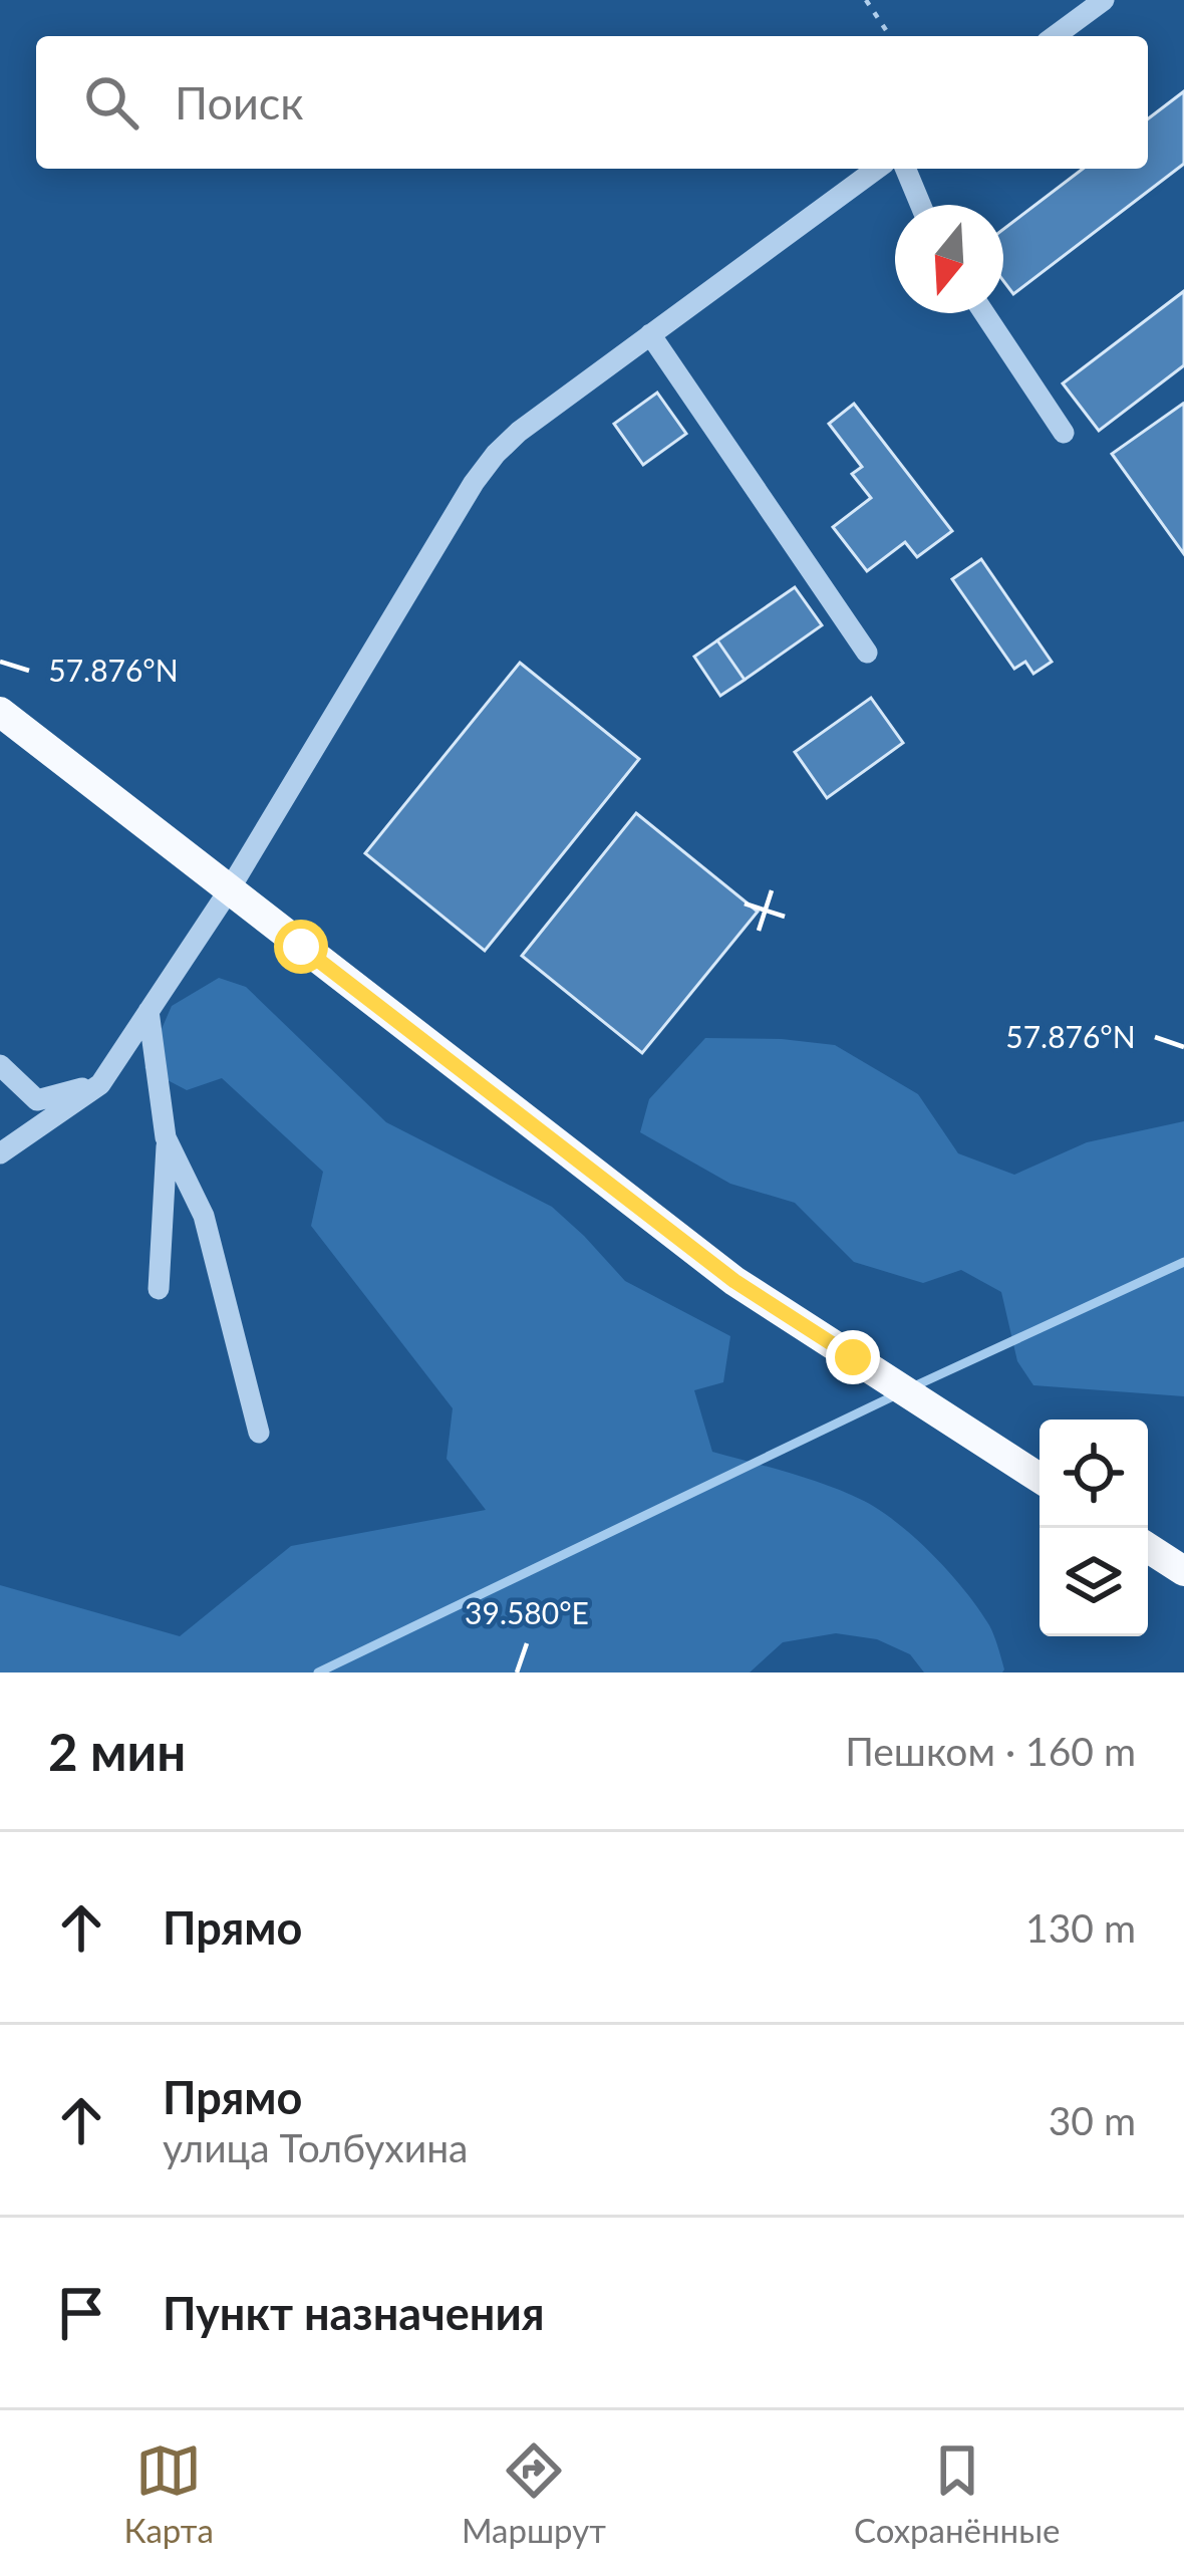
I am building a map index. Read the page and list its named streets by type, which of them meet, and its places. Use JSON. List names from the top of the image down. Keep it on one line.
{"north":"bottom","page":{"search":"Поиск","heading":["2 мин","Пешком · 160 m"],"list":[["Прямо","130 m"],["Прямо","улица Толбухина","30 m"],"Пункт назначения"],"nav":["Карта","Маршрут","Сохранённые"]},"coordinates":["57.876°N","39.580°E"]}
